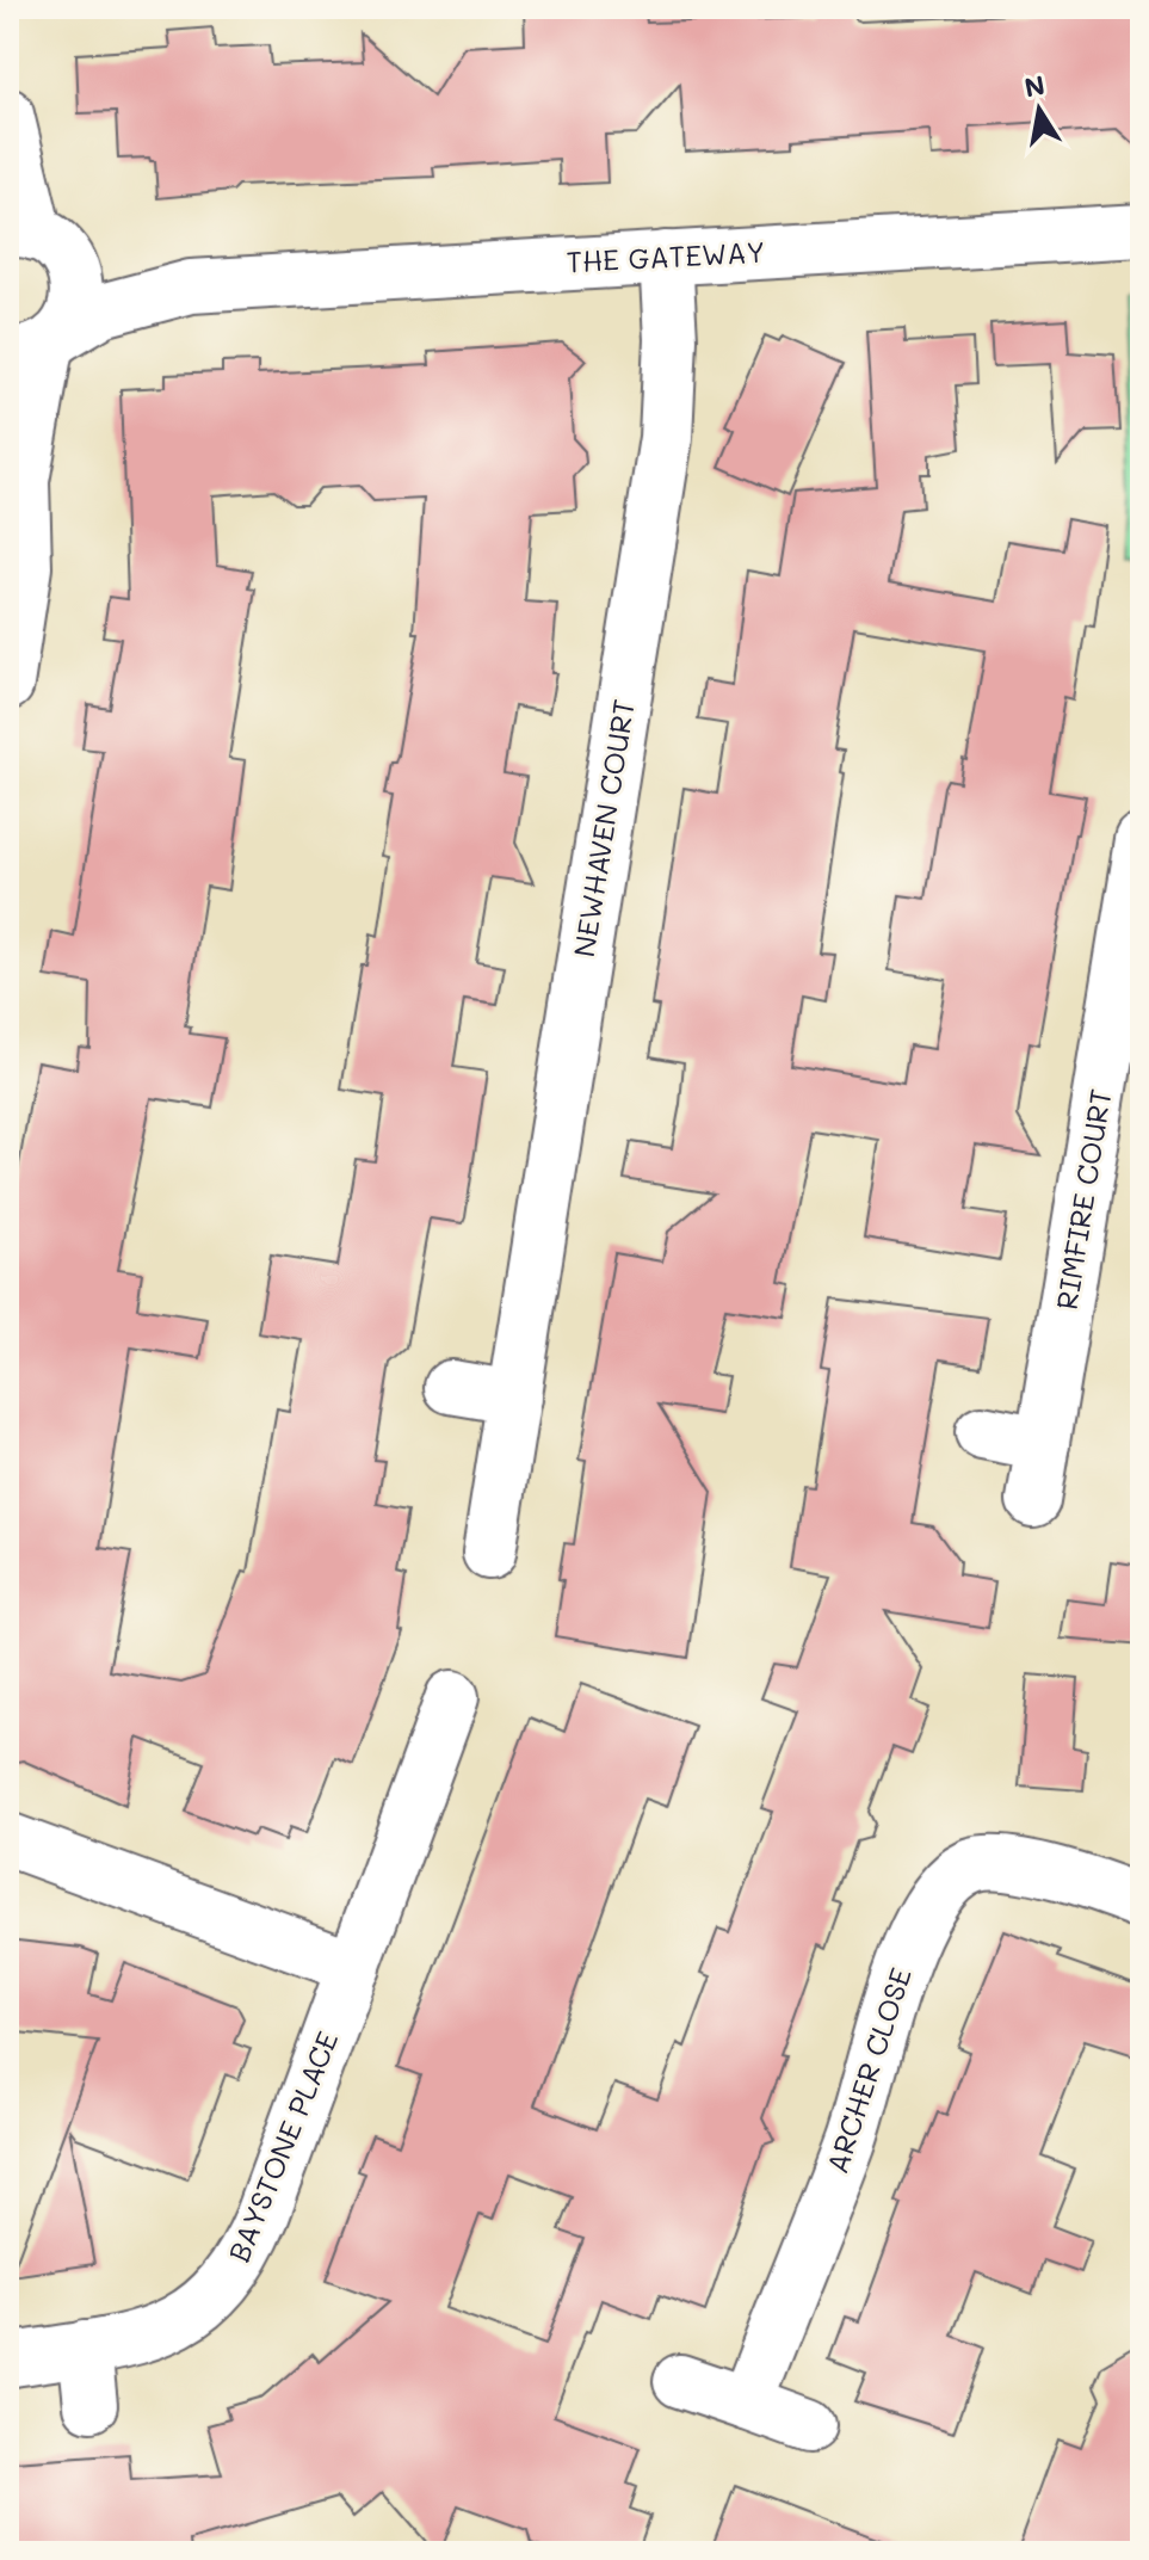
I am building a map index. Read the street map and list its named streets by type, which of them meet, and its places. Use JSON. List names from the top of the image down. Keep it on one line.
{"streets":{"street":["THE GATEWAY","NEWHAVEN COURT","RIMFIRE COURT","ARCHER CLOSE","BAYSTONE PLACE"]},"crossings":[["THE GATEWAY","NEWHAVEN COURT"]],"north":"top"}
